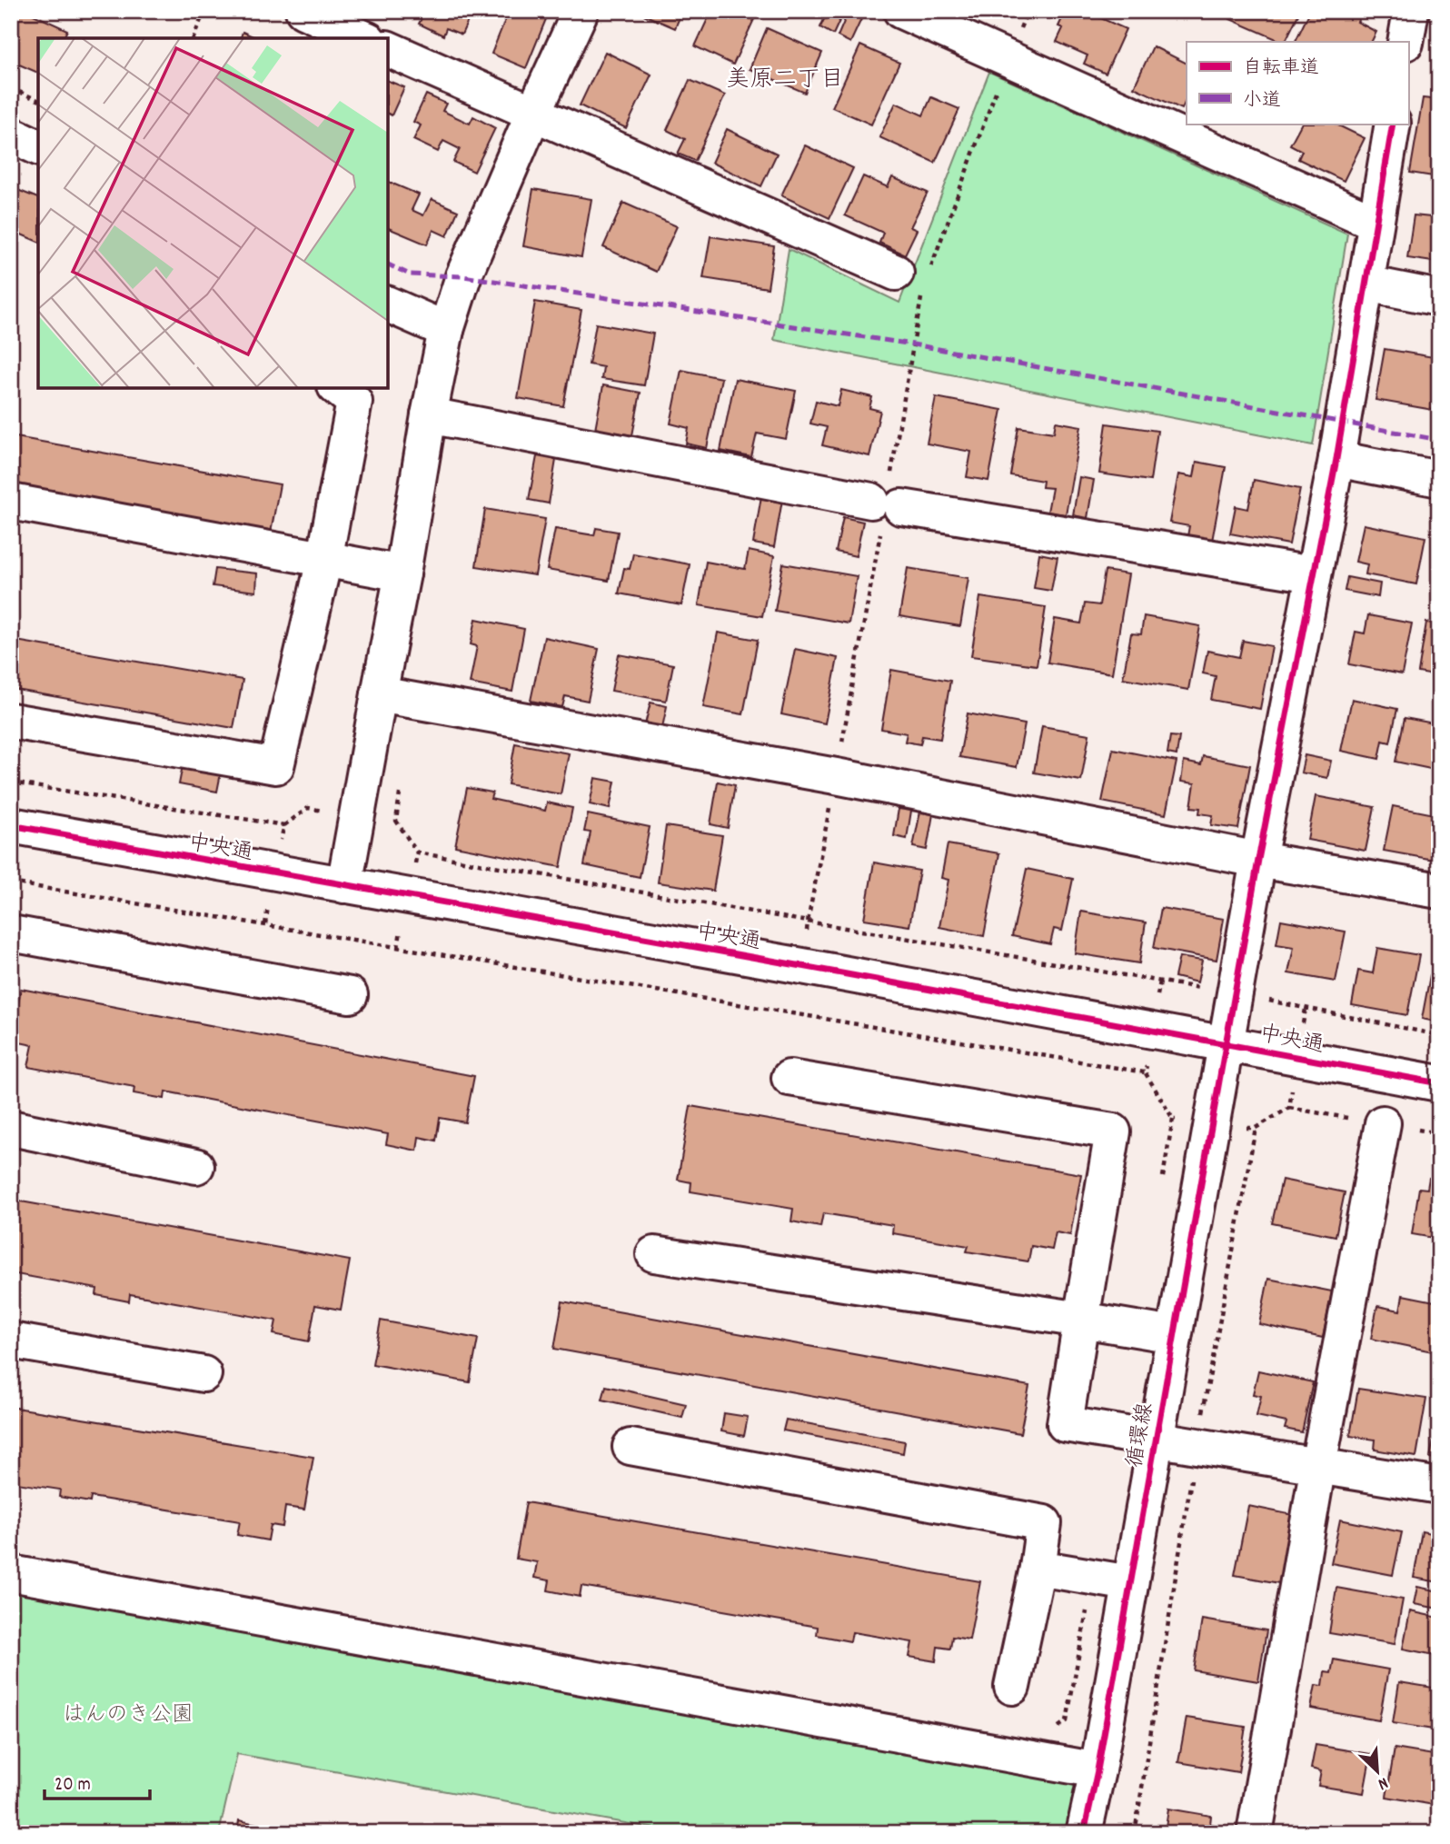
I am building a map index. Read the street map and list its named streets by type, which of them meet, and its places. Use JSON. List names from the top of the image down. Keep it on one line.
{"streets":{"street":["中央通","循環線"]},"crossings":[["中央通","循環線"]],"districts":["美原二丁目"],"parks":["はんのき公園"],"legend":["自転車道","小道"],"scale_bar":"20 m","north":"bottom right"}
